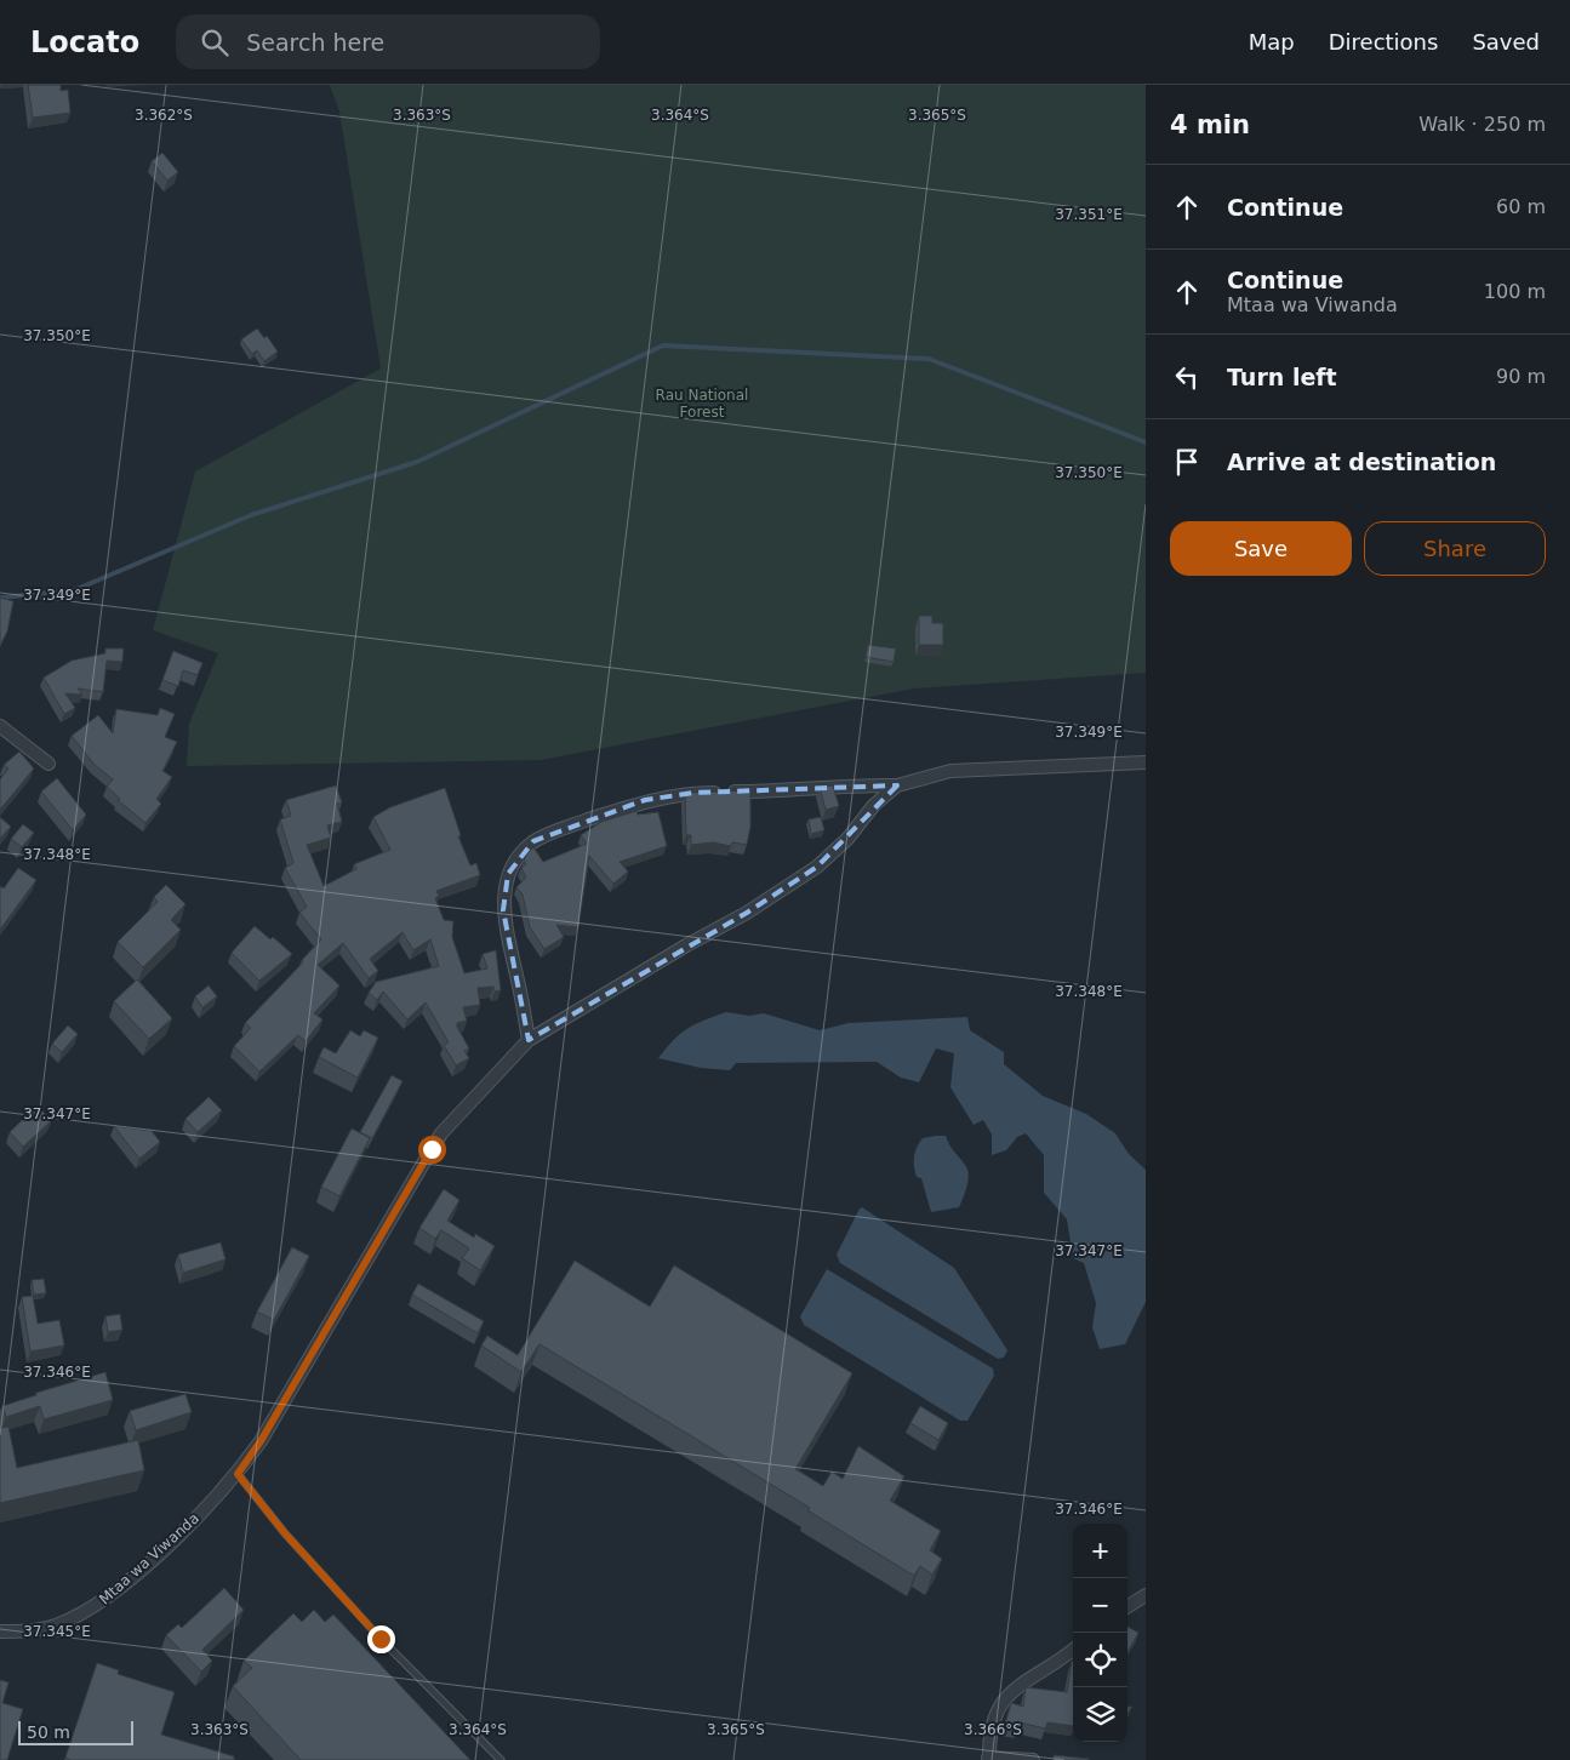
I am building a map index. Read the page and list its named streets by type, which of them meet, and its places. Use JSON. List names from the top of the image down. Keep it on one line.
{"streets":{"street":["Mtaa wa Viwanda"]},"parks":["Rau National Forest"],"scale_bar":"50 m","page":{"header":"Locato","search":"Search here","nav":["Map","Directions","Saved"],"heading":["4 min","Walk · 250 m"],"list":[["Continue","60 m"],["Continue","Mtaa wa Viwanda","100 m"],["Turn left","90 m"],"Arrive at destination"],"buttons":["Save","Share"],"map_buttons":["+","−"],"scale":"50 m"},"coordinates":["3.363°S","3.364°S","3.365°S","3.362°S","37.351°E","37.350°E","37.349°E","37.348°E","37.347°E","37.346°E","37.345°E","3.366°S"]}
